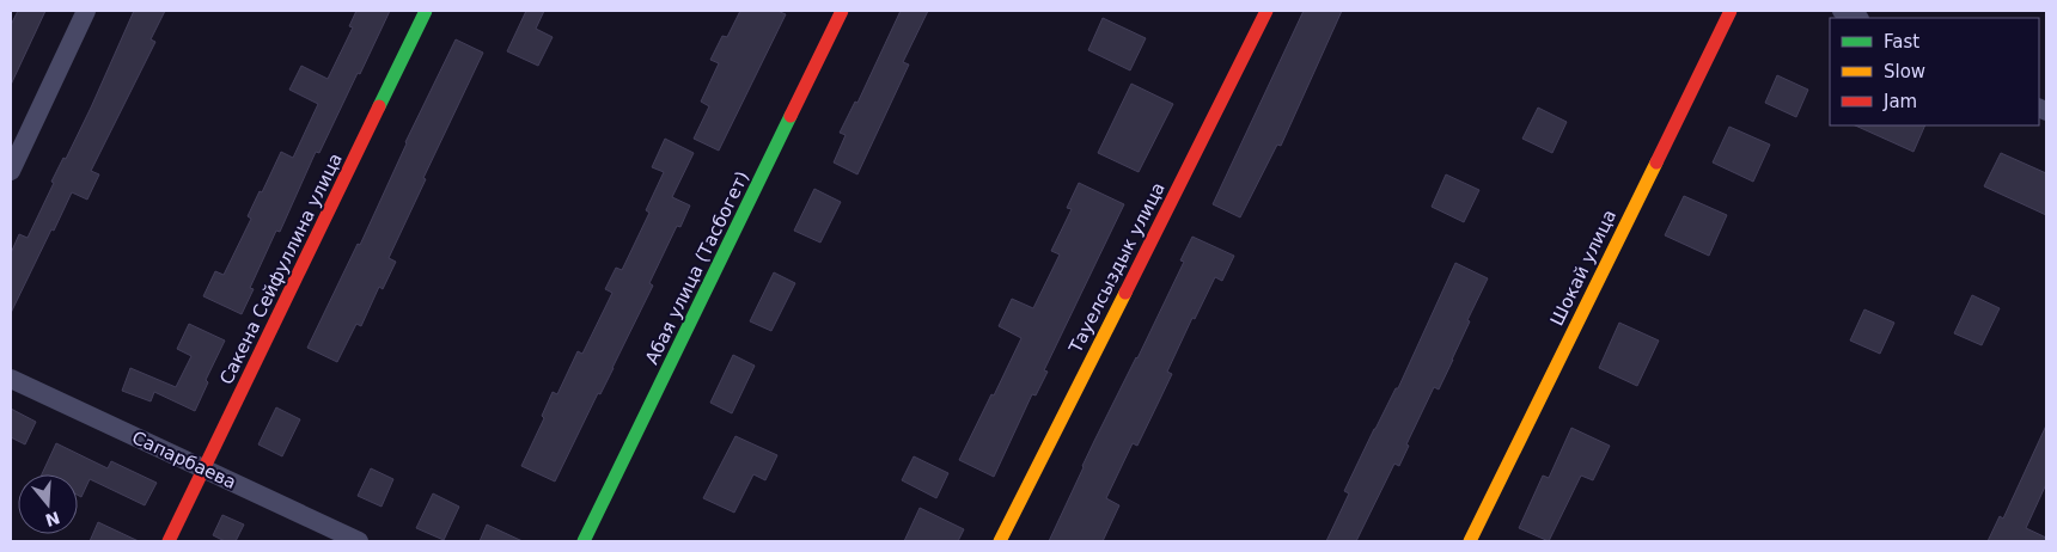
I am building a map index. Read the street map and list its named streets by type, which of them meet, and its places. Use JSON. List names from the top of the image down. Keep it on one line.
{"streets":{"street":["Абая улица (Тасбогет)","Тауелсыздык улица","Шокай улица","Сакена Сейфуллина улица","Сапарбаева"]},"crossings":[["Сакена Сейфуллина улица","Сапарбаева"]],"legend":["Fast","Slow","Jam"],"north":"bottom"}
